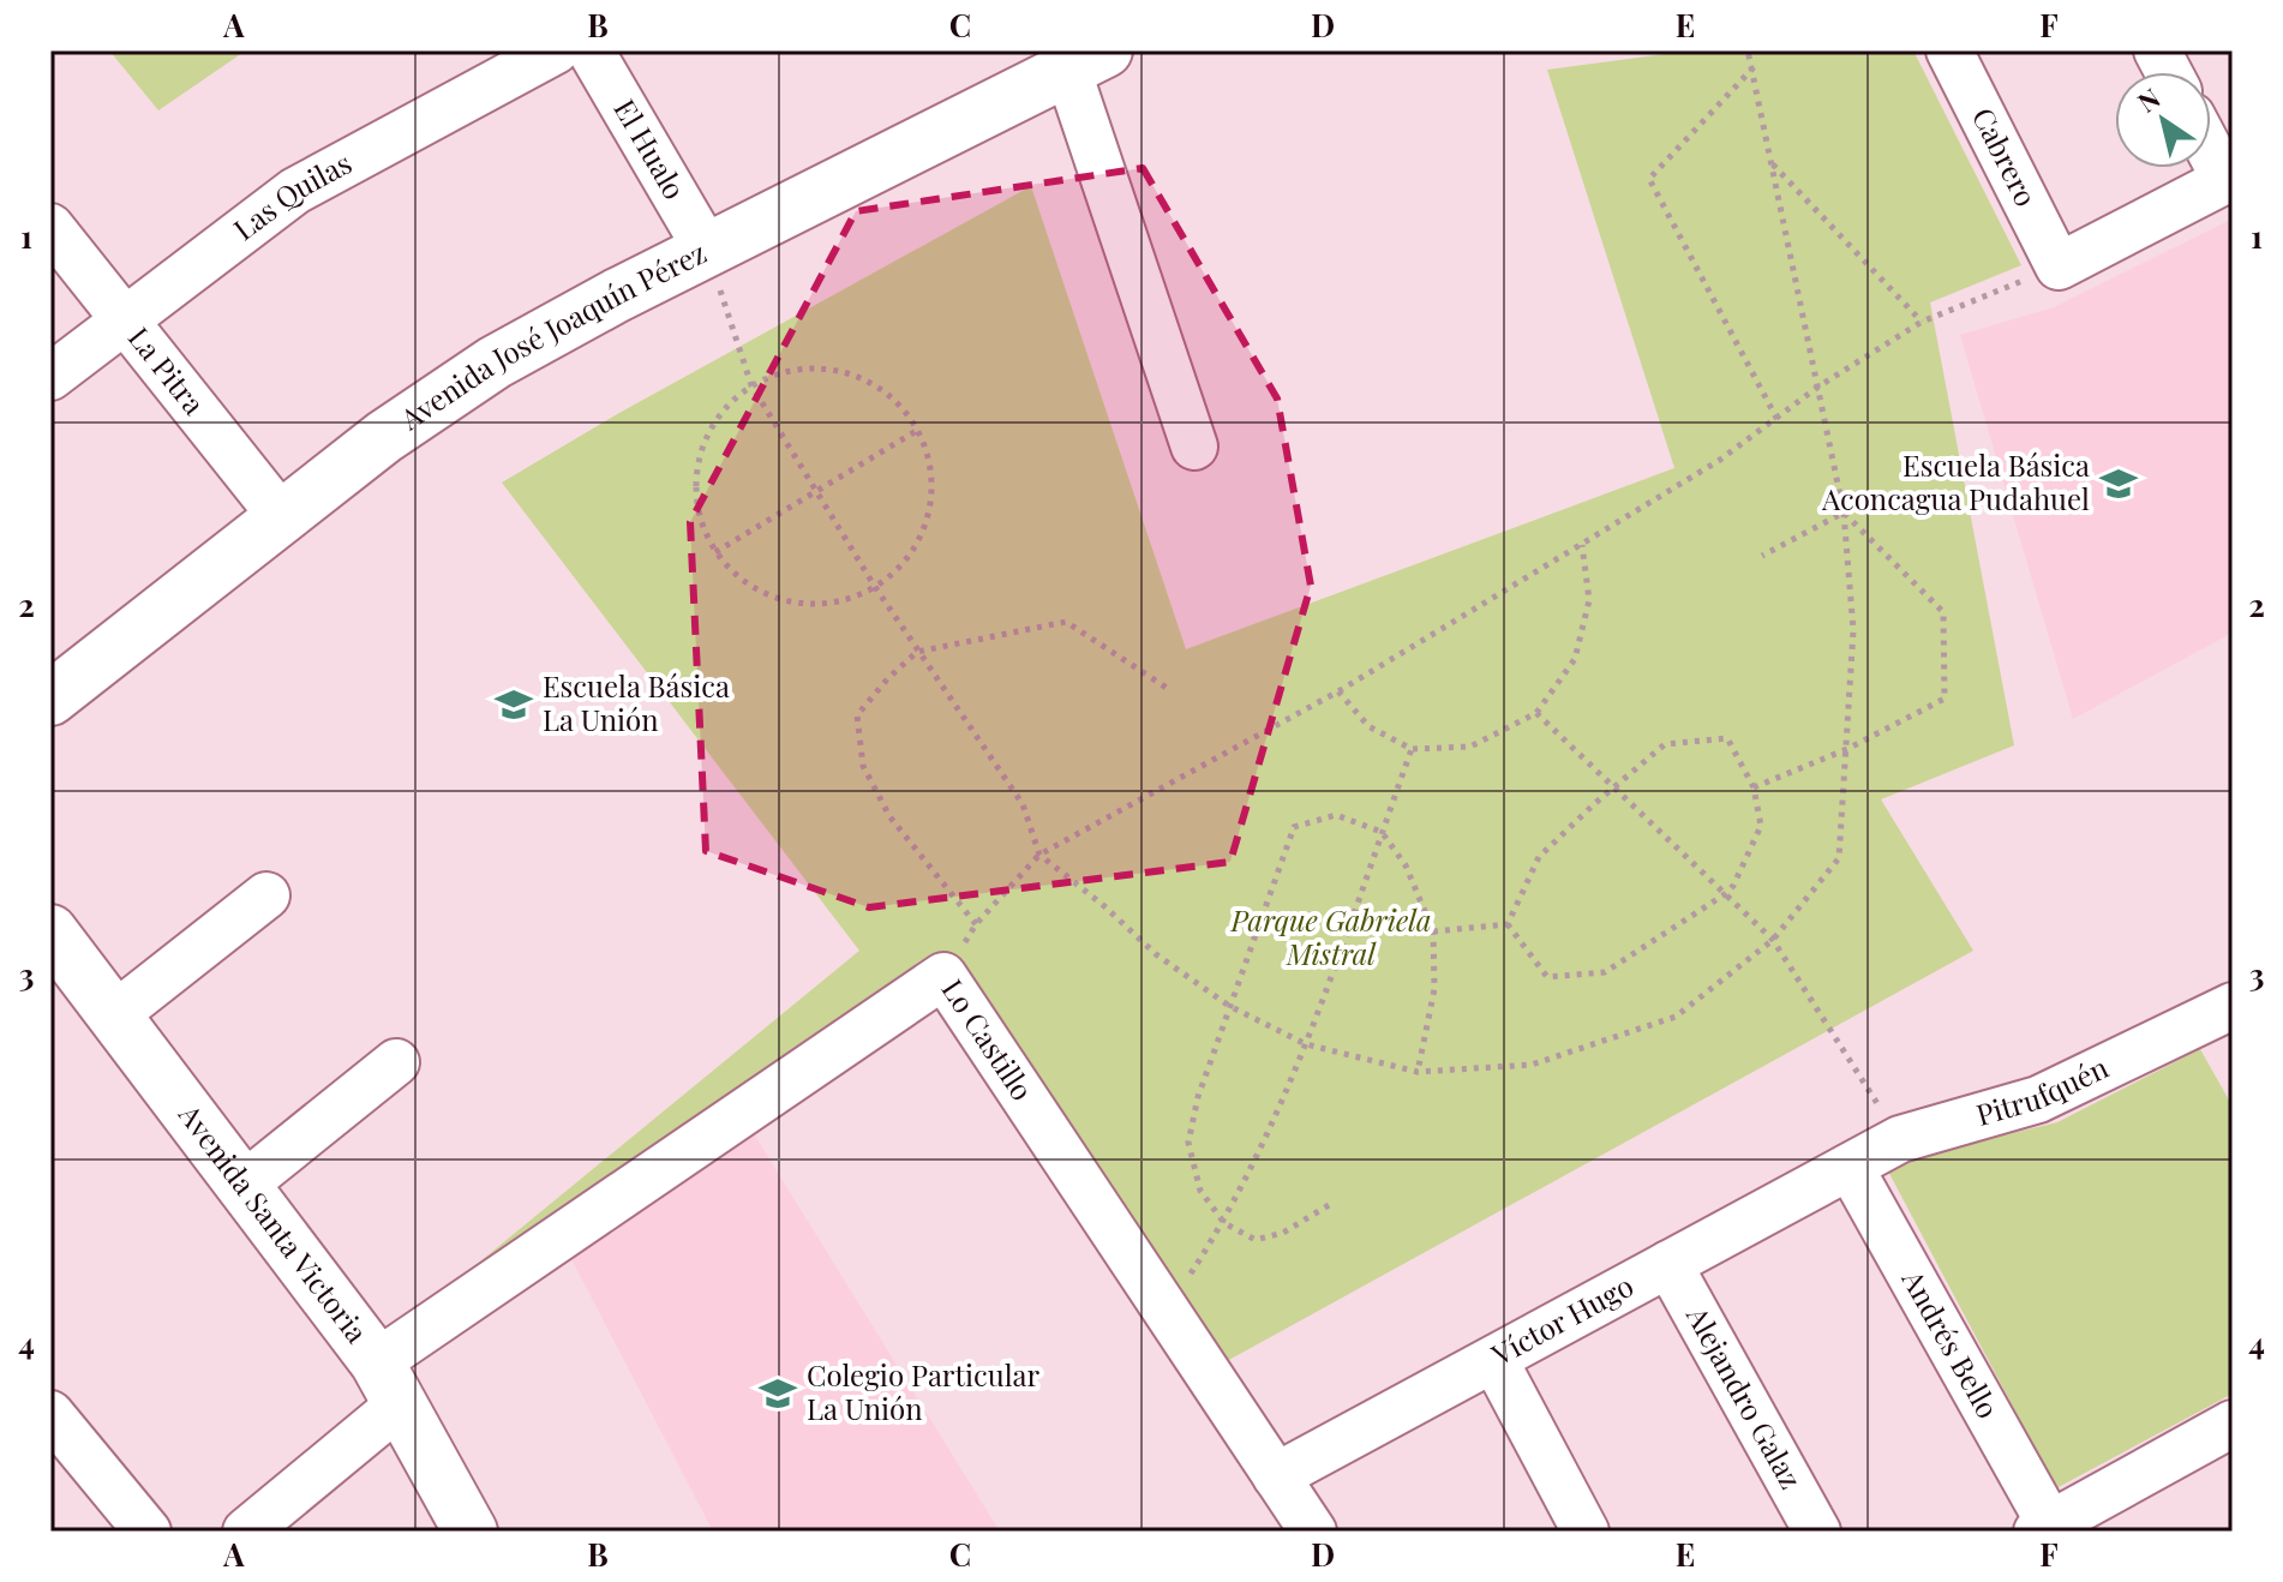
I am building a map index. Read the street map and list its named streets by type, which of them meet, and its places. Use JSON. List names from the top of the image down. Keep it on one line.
{"streets":{"main road":["Avenida José Joaquín Pérez","Avenida Santa Victoria"],"street":["El Hualo","Cabrero","Las Quilas","La Pitra","Lo Castillo","Pitrufquén","Víctor Hugo","Andrés Bello","Alejandro Galaz"]},"crossings":[["El Hualo","Avenida José Joaquín Pérez"],["Las Quilas","La Pitra"],["Avenida José Joaquín Pérez","La Pitra"],["Lo Castillo","Avenida Santa Victoria"],["Lo Castillo","Víctor Hugo"],["Pitrufquén","Víctor Hugo"],["Pitrufquén","Andrés Bello"],["Víctor Hugo","Andrés Bello"],["Víctor Hugo","Alejandro Galaz"]],"parks":["Parque Gabriela Mistral"],"places":{"school or university":["Escuela Básica Aconcagua Pudahuel","Escuela Básica La Unión","Colegio Particular La Unión"]},"north":"top left","grid":{"columns":["A","B","C","D","E","F"],"rows":["1","2","3","4"]}}
